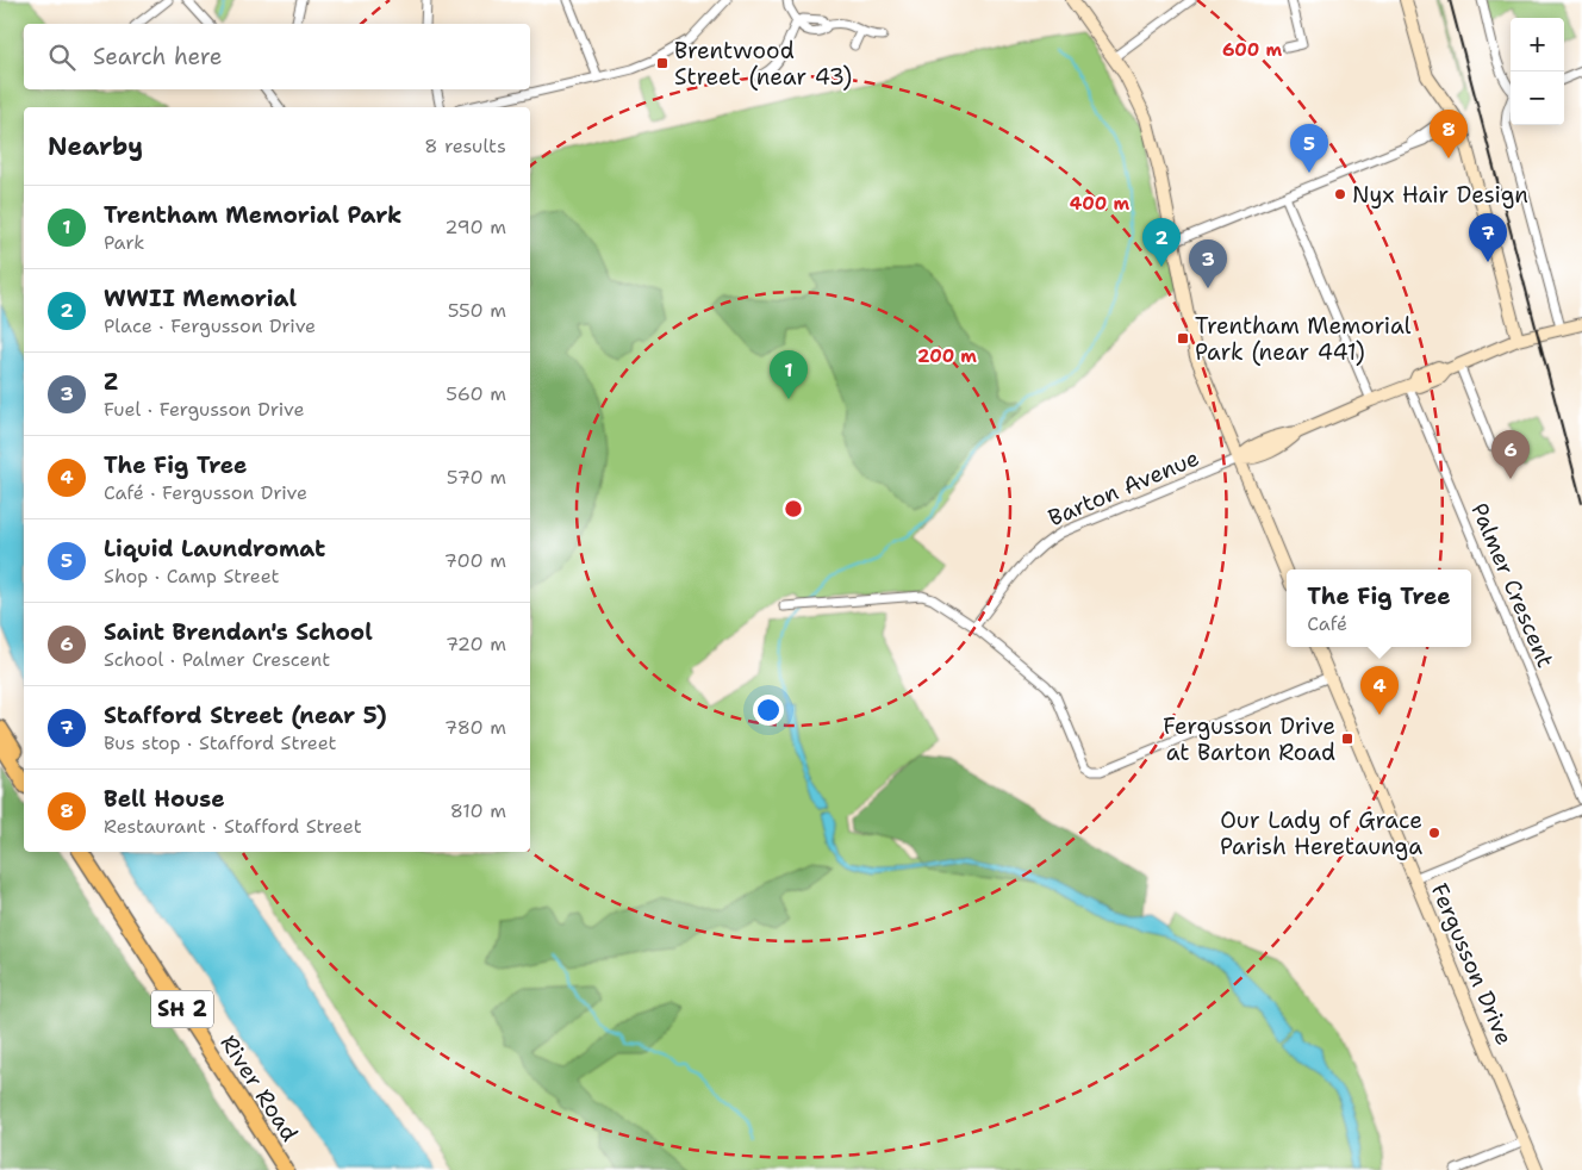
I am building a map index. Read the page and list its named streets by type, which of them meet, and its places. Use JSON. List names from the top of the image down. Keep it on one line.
{"streets":{"highway":["SH 2","River Road"],"main road":["Fergusson Drive"],"street":["Barton Avenue","Palmer Crescent"]},"places":{"transit":["Brentwood Street (near 43)","Trentham Memorial Park (near 441)","Fergusson Drive at Barton Road"],"other":["Nyx Hair Design","Our Lady of Grace Parish Heretaunga"]},"page":{"map_buttons":["+","−"],"search":"Search here","heading":["Nearby","8 results"],"pins":["8","5","7","2","3","1","6","4"],"list":[{"mark":"1","name":"Trentham Memorial Park","note":"Park","value":"290 m"},{"mark":"2","name":"WWII Memorial","note":"Place · Fergusson Drive","value":"550 m"},{"mark":"3","name":"Z","note":"Fuel · Fergusson Drive","value":"560 m"},{"mark":"4","name":"The Fig Tree","note":"Café · Fergusson Drive","value":"570 m"},{"mark":"5","name":"Liquid Laundromat","note":"Shop · Camp Street","value":"700 m"},{"mark":"6","name":"Saint Brendan's School","note":"School · Palmer Crescent","value":"720 m"},{"mark":"7","name":"Stafford Street (near 5)","note":"Bus stop · Stafford Street","value":"780 m"},{"mark":"8","name":"Bell House","note":"Restaurant · Stafford Street","value":"810 m"}],"popup":["The Fig Tree","Café"]},"rings":["600 m","400 m","200 m"]}
